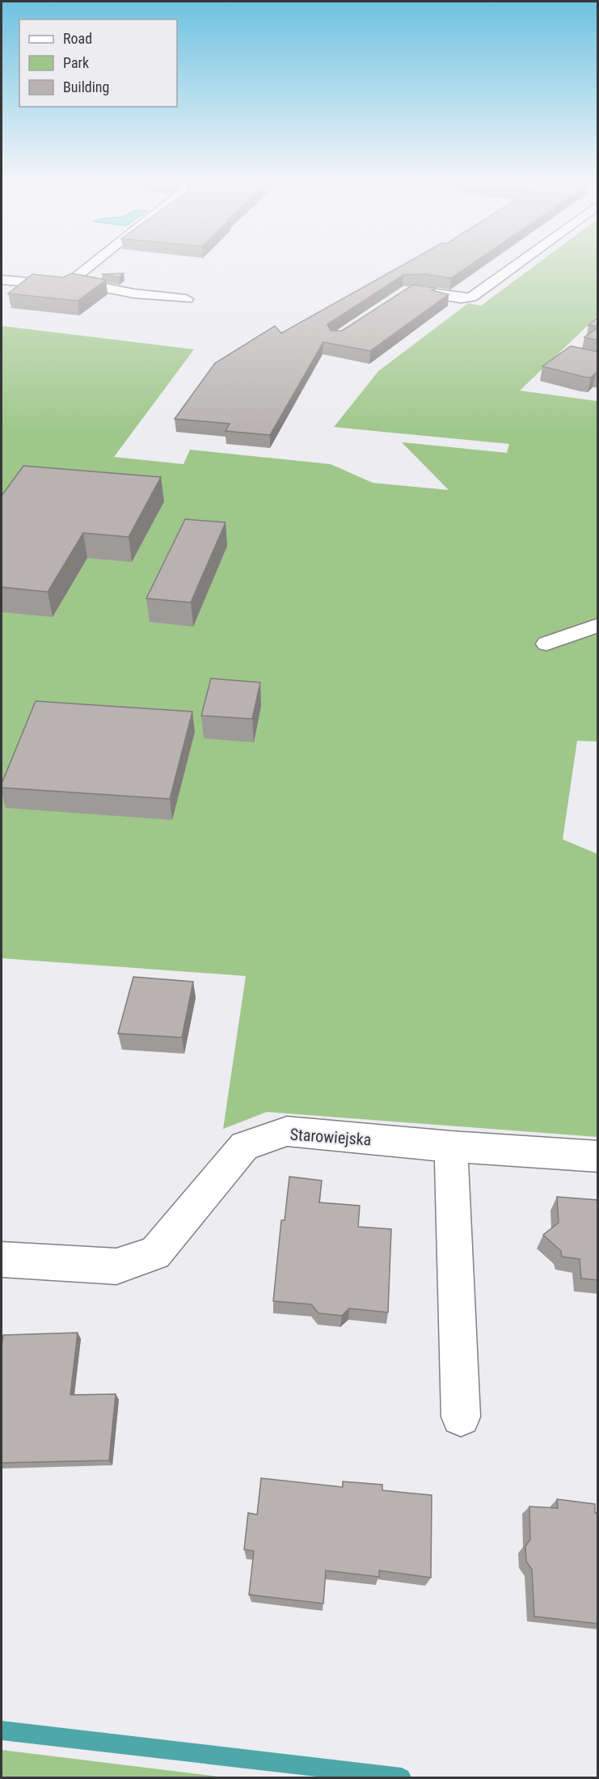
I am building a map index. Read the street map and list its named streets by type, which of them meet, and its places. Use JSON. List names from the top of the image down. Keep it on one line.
{"streets":{"street":["Starowiejska"]},"legend":["Road","Park","Building"]}
